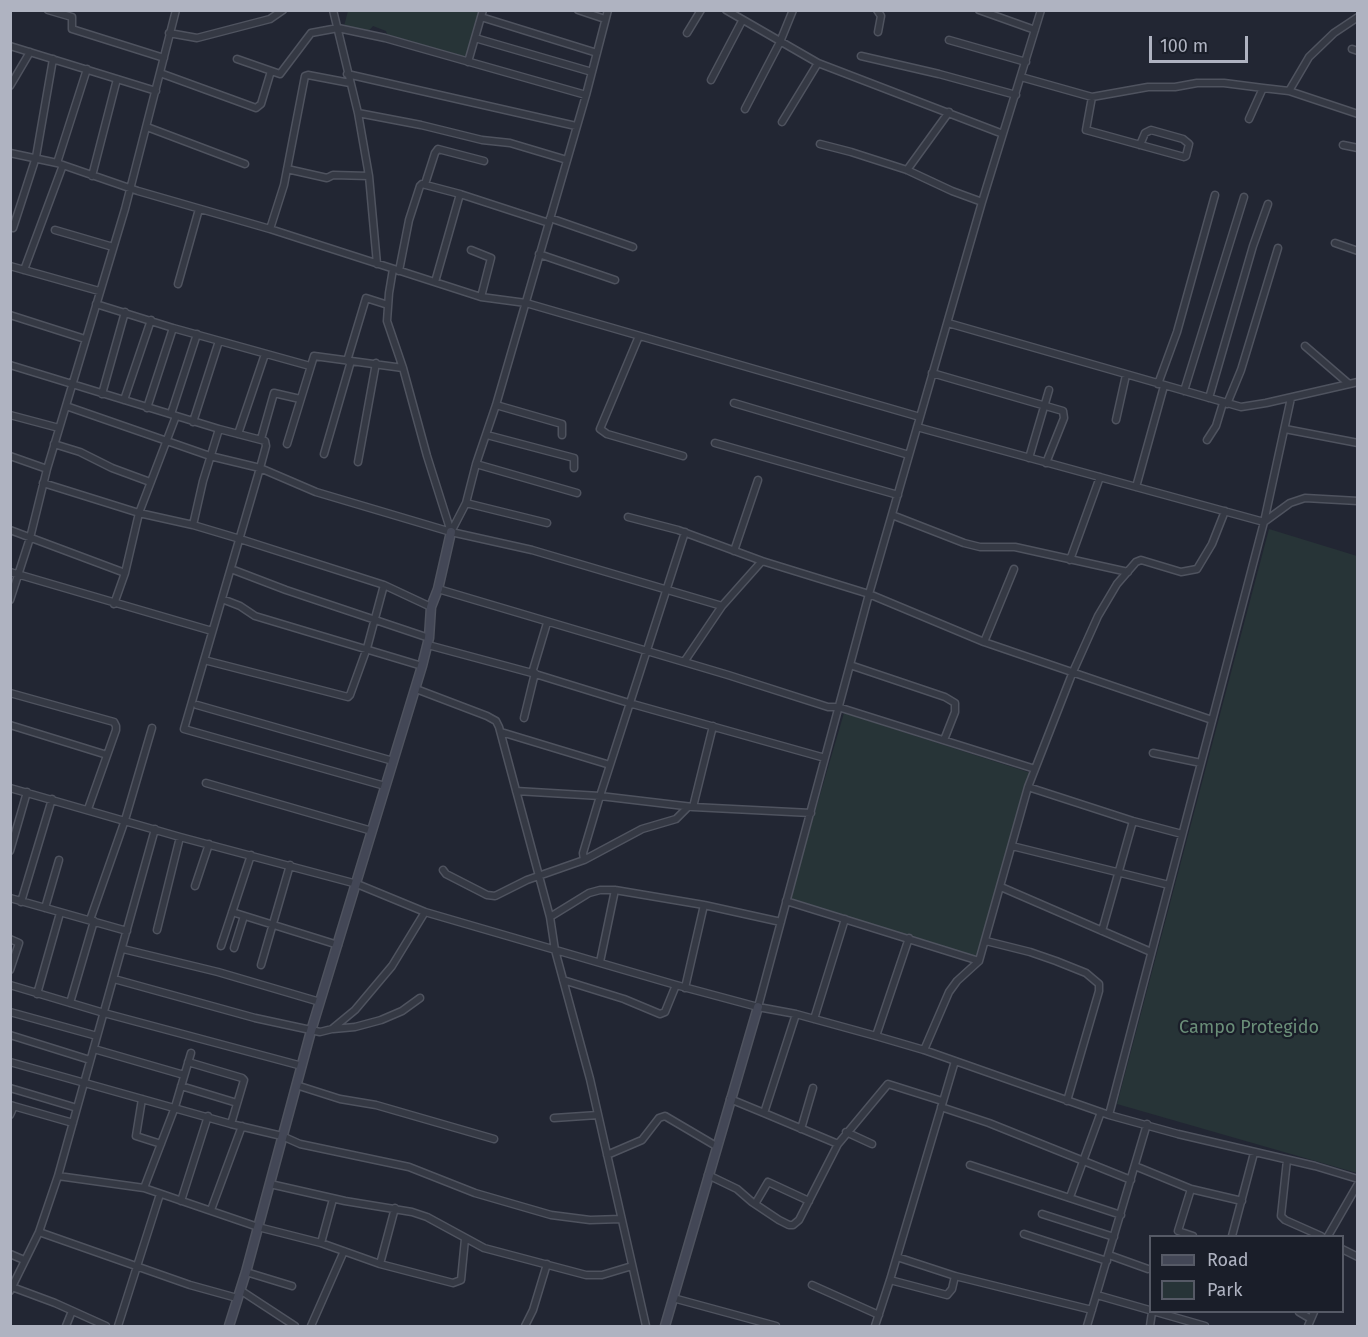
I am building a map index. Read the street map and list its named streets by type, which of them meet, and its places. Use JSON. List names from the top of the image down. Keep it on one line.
{"parks":["Campo Protegido"],"legend":["Road","Park"],"scale_bar":"100 m"}
